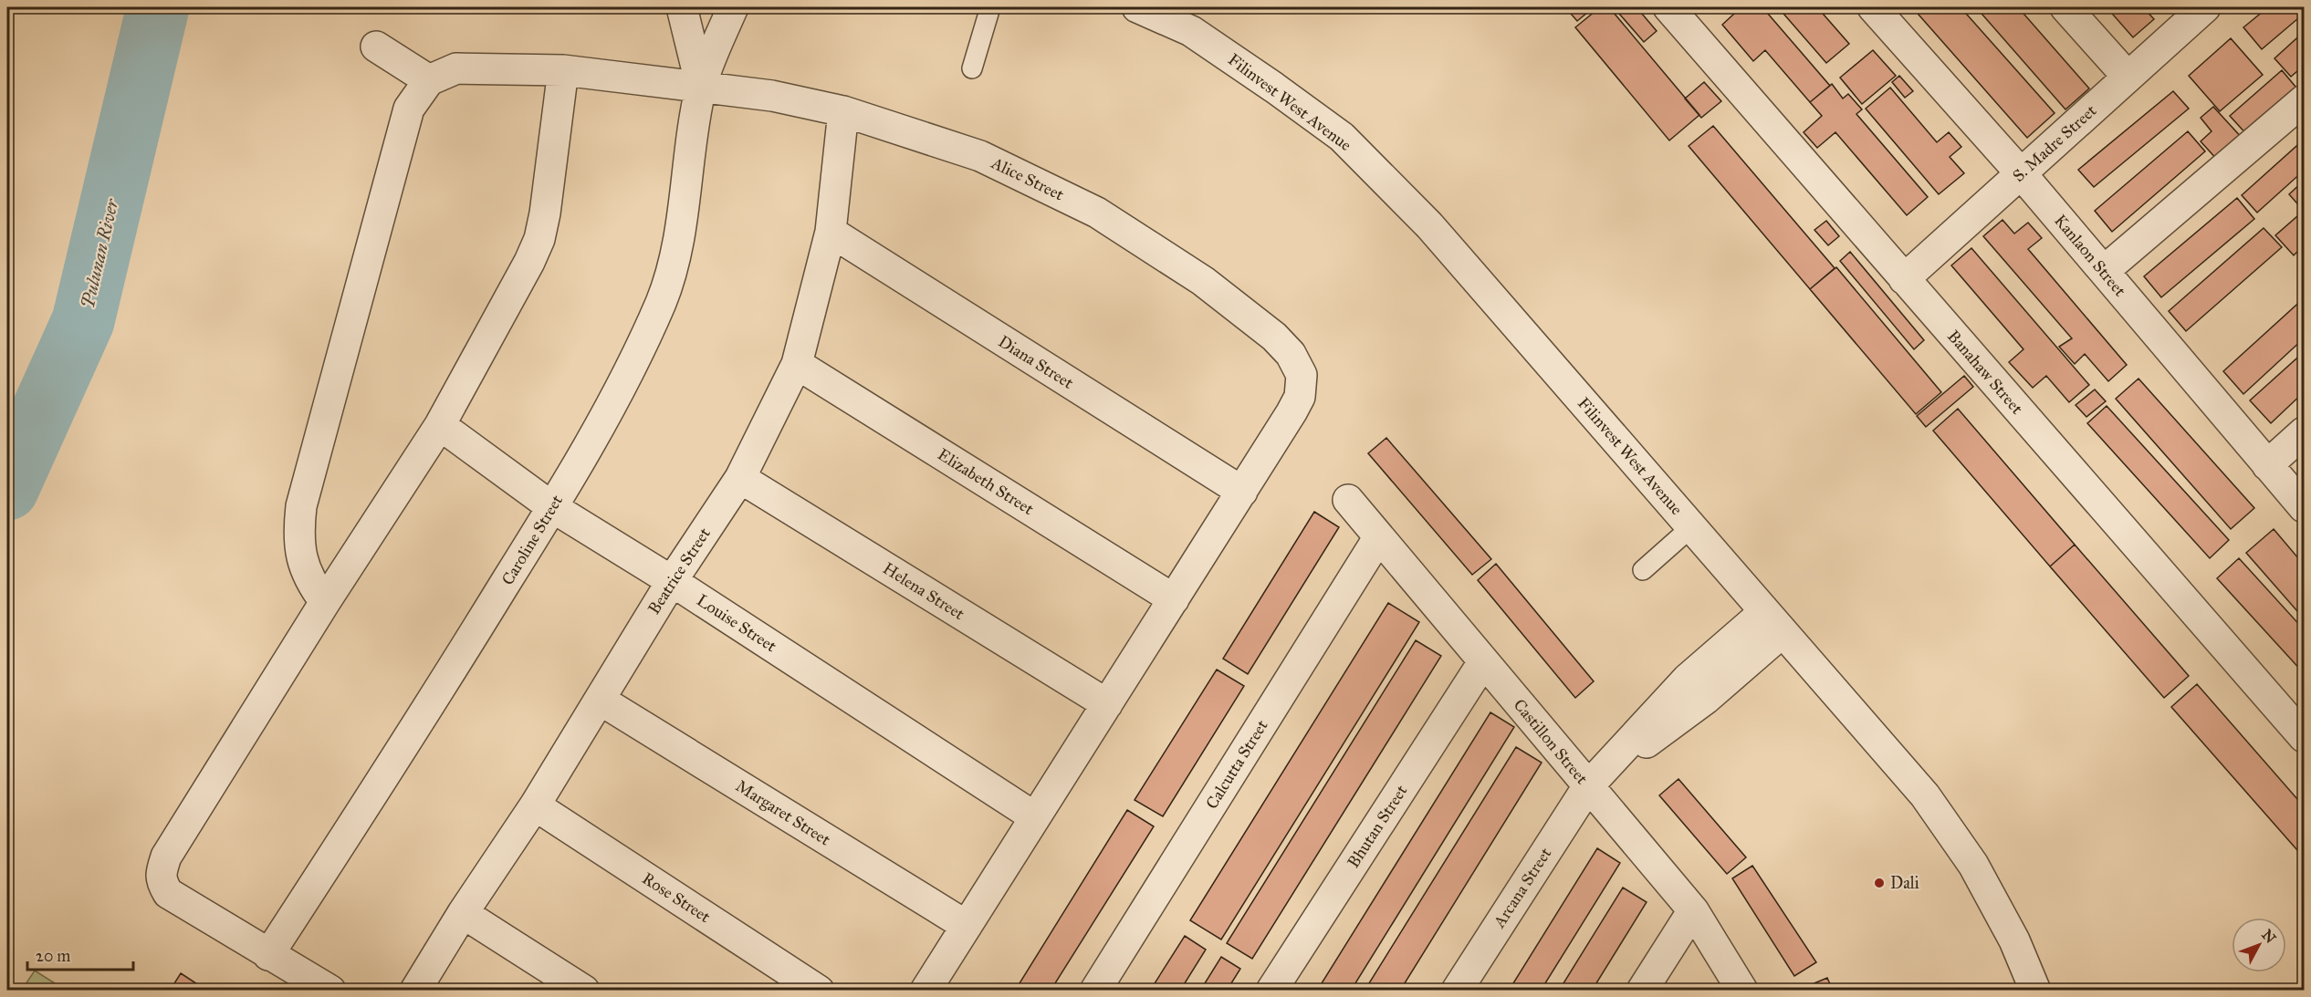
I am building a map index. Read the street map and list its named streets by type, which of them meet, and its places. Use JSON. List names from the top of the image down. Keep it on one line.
{"streets":{"street":["Filinvest West Avenue","S. Madre Street","Alice Street","Kanlaon Street","Diana Street","Banahaw Street","Elizabeth Street","Caroline Street","Beatrice Street","Helena Street","Louise Street","Castillon Street","Calcutta Street","Margaret Street","Bhutan Street","Arcana Street","Rose Street"]},"crossings":[["S. Madre Street","Kanlaon Street"],["S. Madre Street","Banahaw Street"],["Alice Street","Diana Street"],["Alice Street","Caroline Street"],["Alice Street","Beatrice Street"],["Diana Street","Beatrice Street"],["Elizabeth Street","Beatrice Street"],["Caroline Street","Louise Street"],["Beatrice Street","Helena Street"],["Beatrice Street","Louise Street"],["Beatrice Street","Margaret Street"],["Beatrice Street","Rose Street"],["Castillon Street","Calcutta Street"],["Castillon Street","Bhutan Street"],["Castillon Street","Arcana Street"]],"water":["Pulunan River"],"places":["Dali"],"scale_bar":"20 m","north":"top right"}
